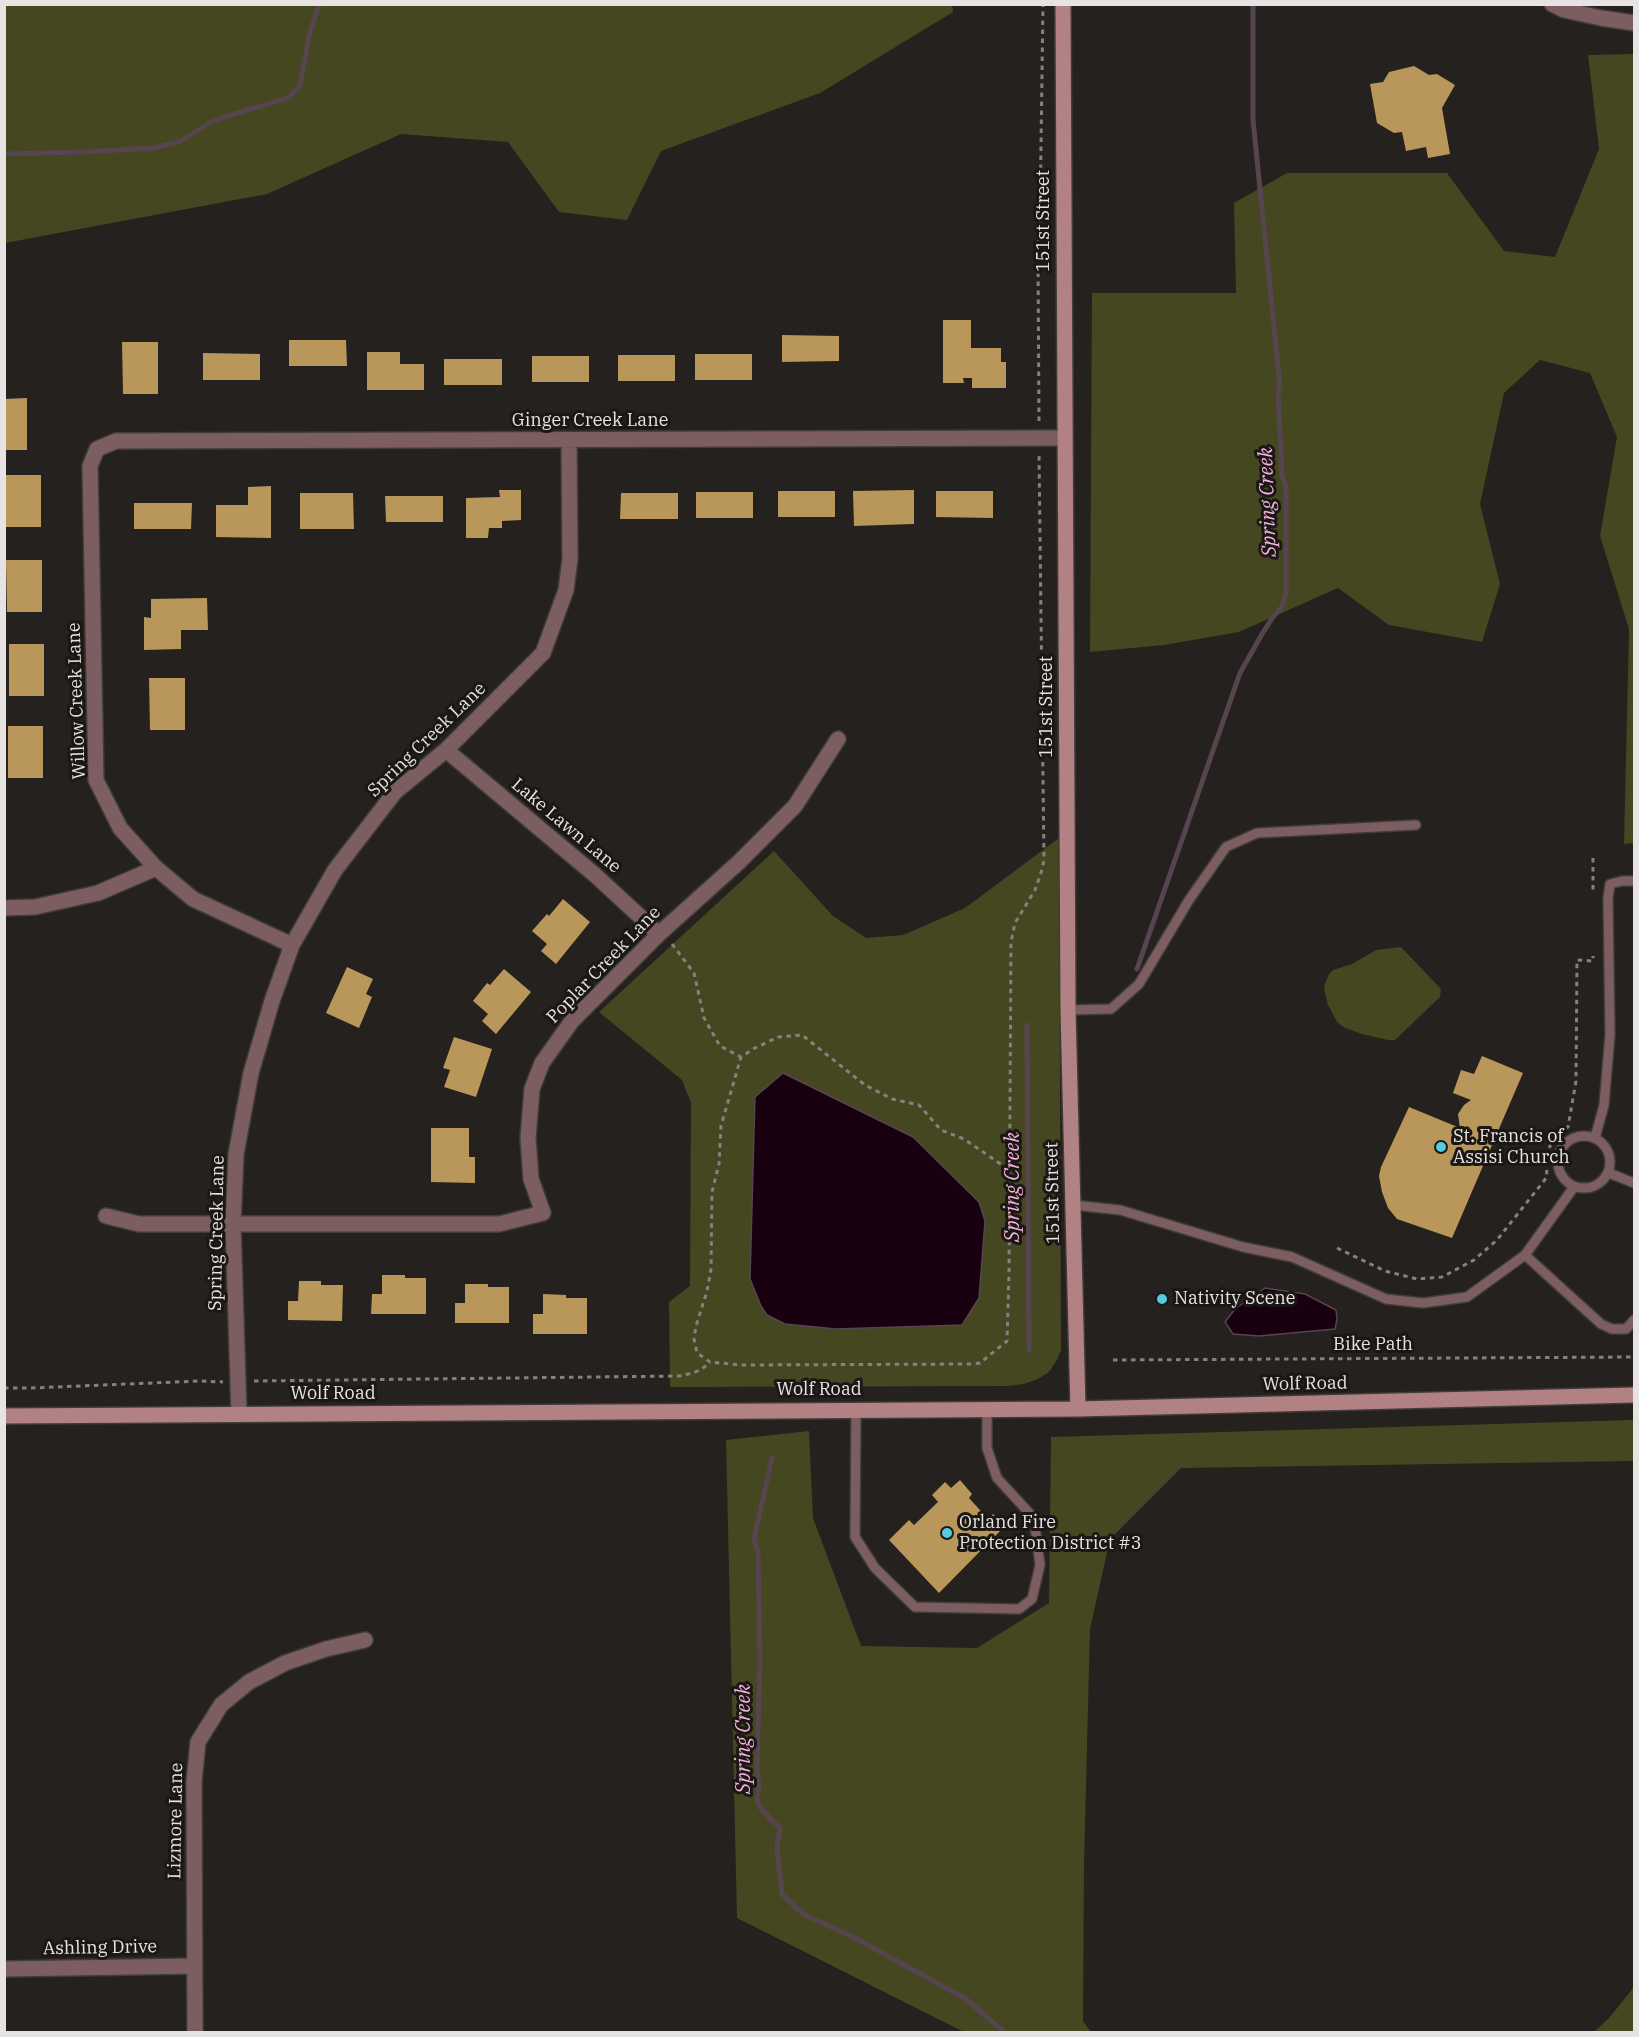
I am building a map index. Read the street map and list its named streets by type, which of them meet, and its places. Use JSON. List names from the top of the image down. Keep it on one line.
{"streets":{"main road":["151st Street","Wolf Road"],"street":["Ginger Creek Lane","Willow Creek Lane","Spring Creek Lane","Lake Lawn Lane","Poplar Creek Lane","Lizmore Lane","Ashling Drive"],"path":["Bike Path"]},"crossings":[["151st Street","Ginger Creek Lane"],["151st Street","Wolf Road"],["Ginger Creek Lane","Willow Creek Lane"],["Ginger Creek Lane","Spring Creek Lane"],["Willow Creek Lane","Spring Creek Lane"],["Spring Creek Lane","Lake Lawn Lane"],["Spring Creek Lane","Poplar Creek Lane"],["Spring Creek Lane","Wolf Road"],["Lake Lawn Lane","Poplar Creek Lane"],["Lizmore Lane","Ashling Drive"]],"water":["Spring Creek"],"places":["St. Francis of Assisi Church","Nativity Scene","Orland Fire Protection District #3"]}
